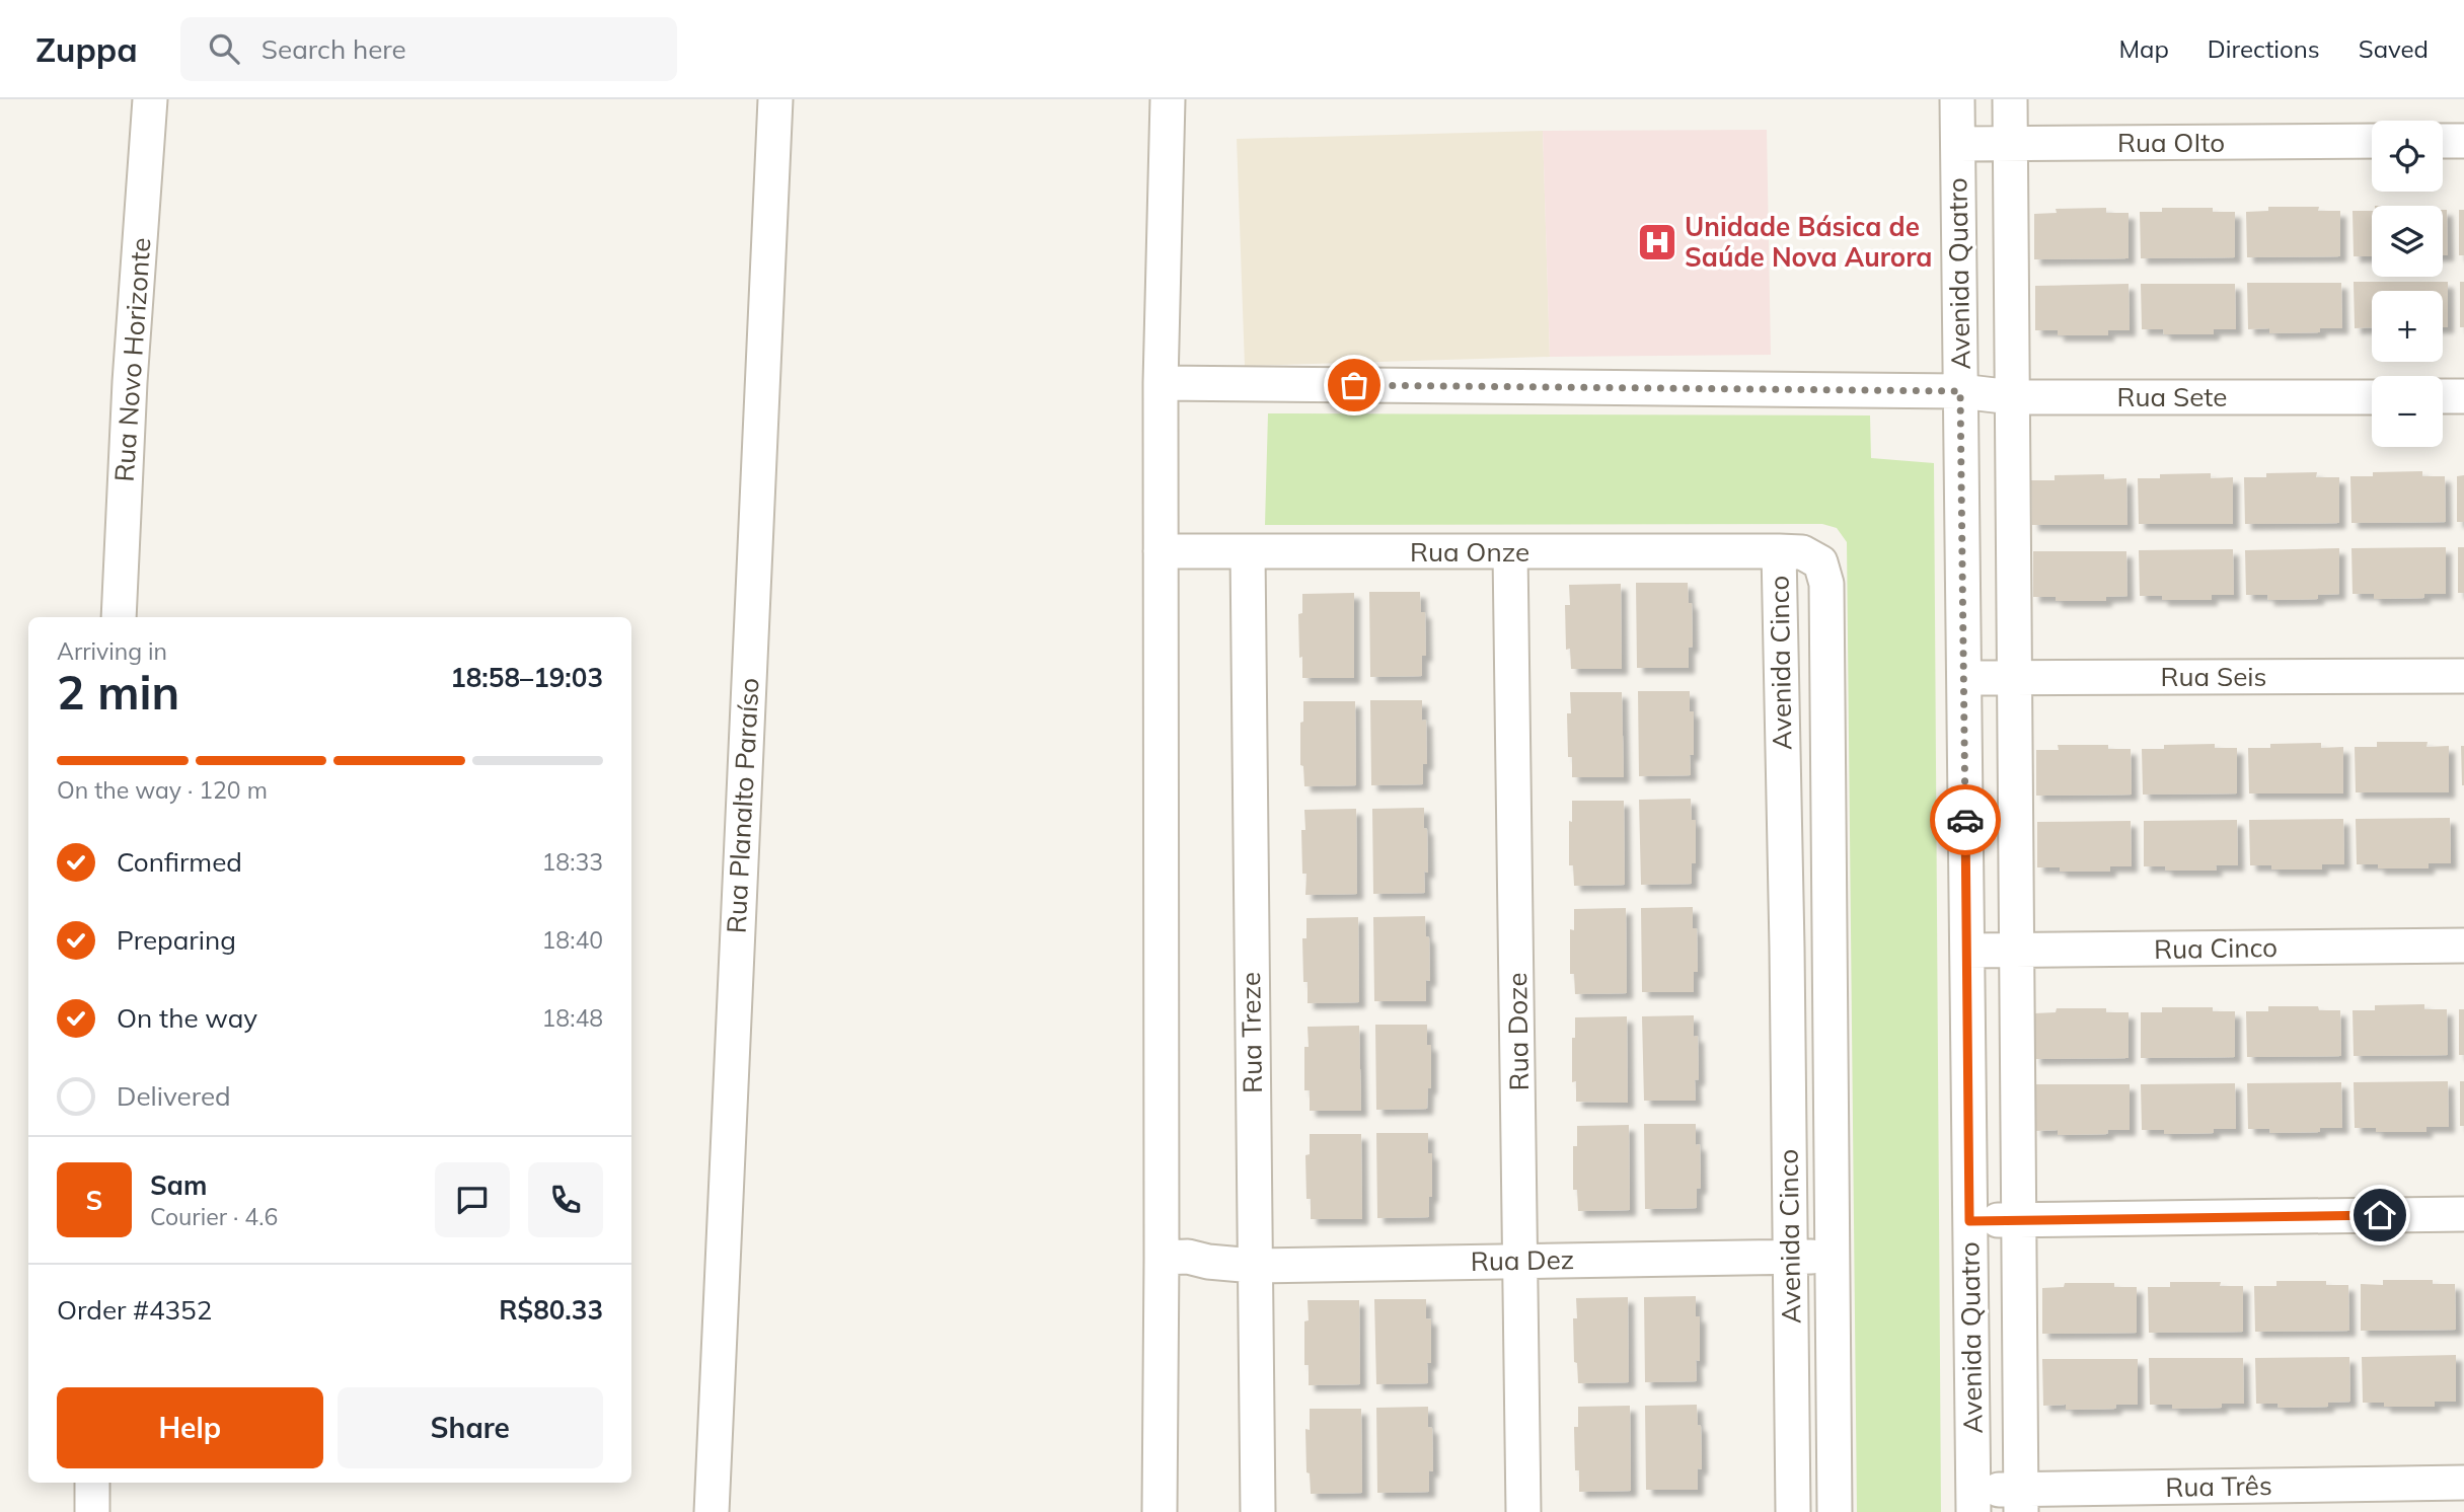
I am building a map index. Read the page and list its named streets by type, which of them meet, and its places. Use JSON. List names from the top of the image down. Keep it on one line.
{"streets":{"street":["Rua OIto","Avenida Quatro","Rua Novo Horizonte","Rua Sete","Rua Onze","Avenida Cinco","Rua Seis","Rua Planalto Paraíso","Rua Cinco","Rua Doze","Rua Treze","Rua Dez","Rua Três"]},"crossings":[["Rua OIto","Avenida Quatro"],["Avenida Quatro","Rua Sete"],["Avenida Quatro","Rua Seis"],["Avenida Quatro","Rua Cinco"],["Avenida Quatro","Rua Três"],["Rua Onze","Avenida Cinco"],["Rua Onze","Rua Doze"],["Rua Onze","Rua Treze"],["Avenida Cinco","Rua Dez"],["Rua Doze","Rua Dez"],["Rua Treze","Rua Dez"]],"places":{"hospital":["Unidade Básica de Saúde Nova Aurora"]},"page":{"header":"Zuppa","search":"Search here","nav":["Map","Directions","Saved"],"map_buttons":["+","−"],"heading":["2 min","Arriving in","18:58–19:03"],"panel":["Sam","Courier · 4.6","Order #4352","R$80.33"],"bar":"On the way · 120 m","list":[["Confirmed","18:33"],["Preparing","18:40"],["On the way","18:48"],"Delivered"],"round":"S","buttons":["Help","Share"]}}
